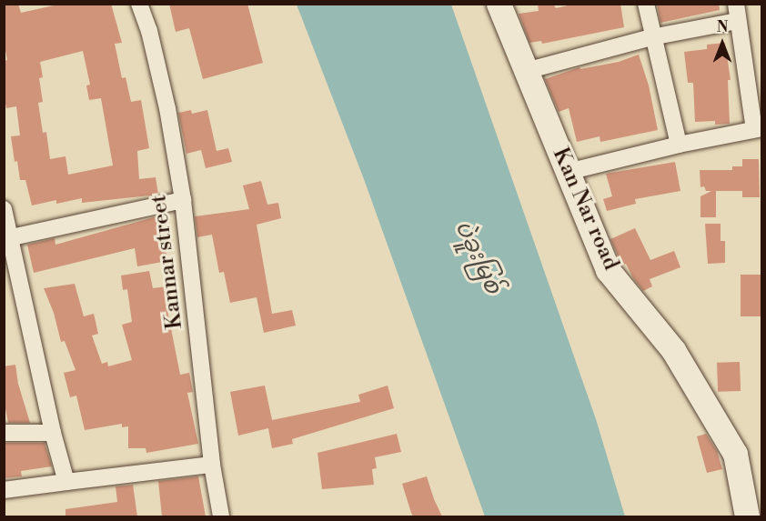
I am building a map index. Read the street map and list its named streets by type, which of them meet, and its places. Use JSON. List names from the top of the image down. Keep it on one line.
{"streets":{"street":["Kan Nar road","Kannar street"]},"water":["ပဲခူးမြစ်"],"north":"top"}
